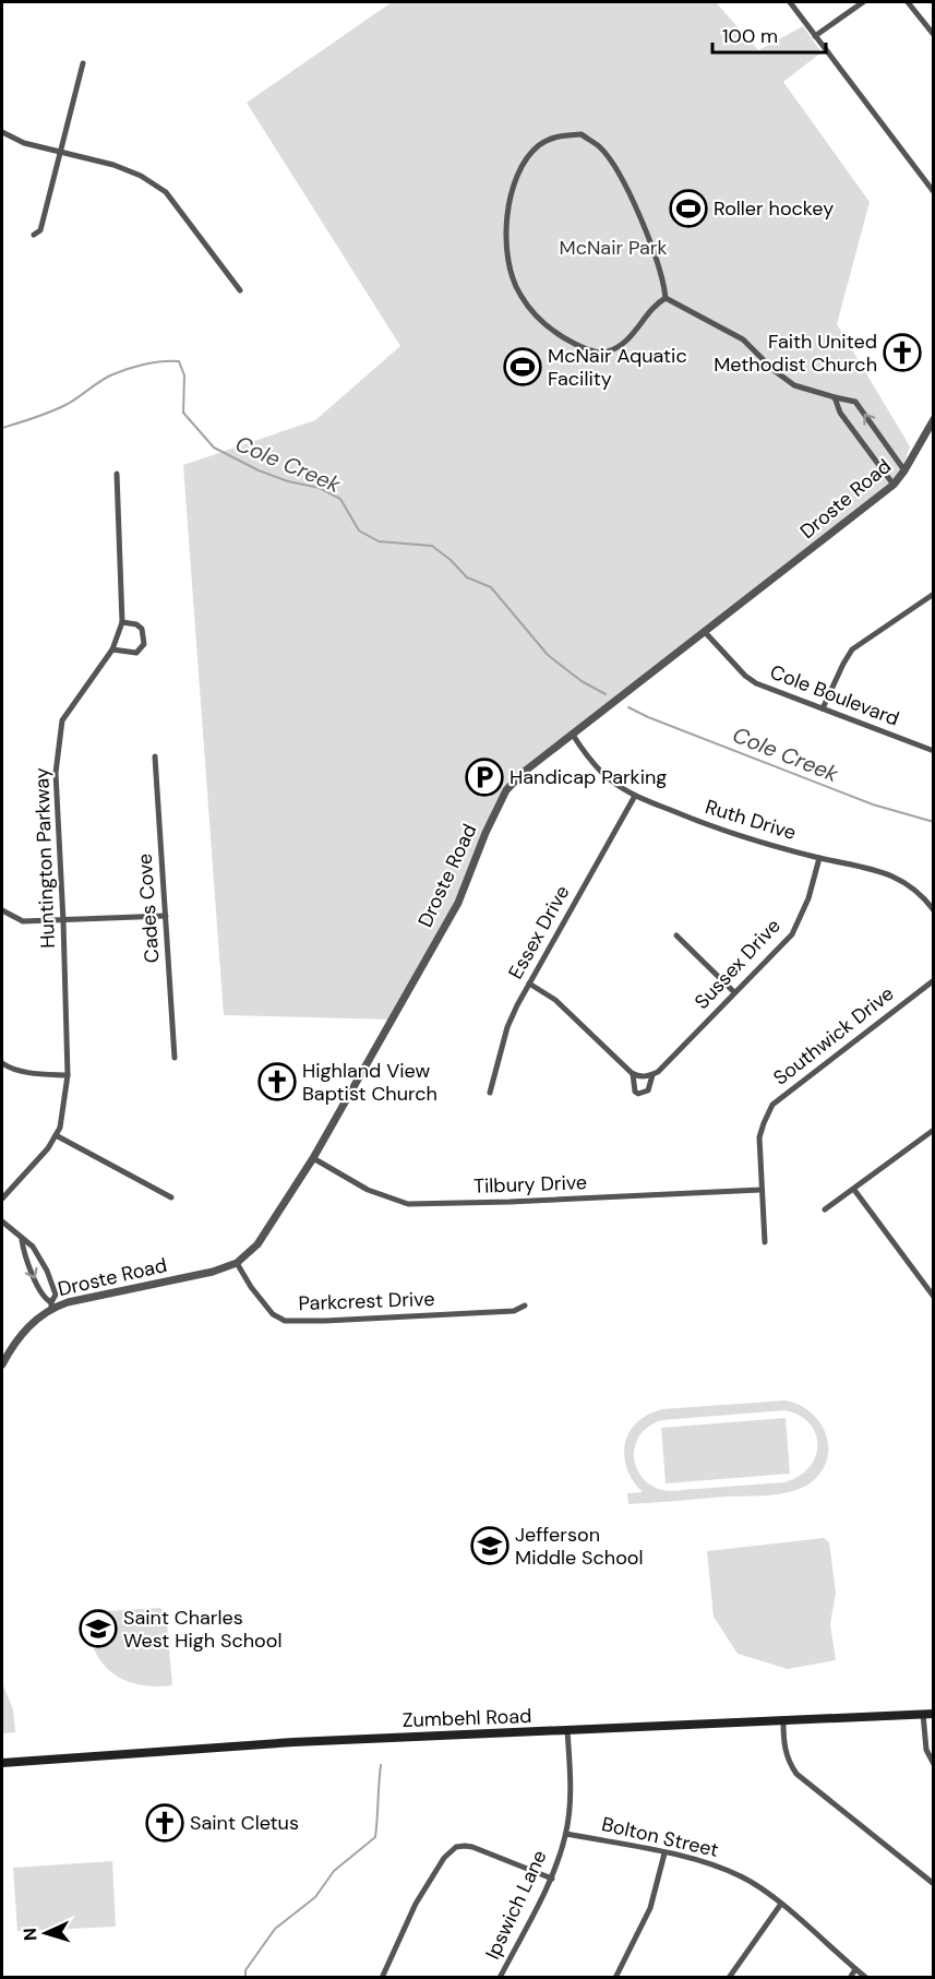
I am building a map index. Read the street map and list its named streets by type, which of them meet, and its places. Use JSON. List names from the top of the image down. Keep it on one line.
{"streets":{"main road":["Zumbehl Road"],"street":["Droste Road","Cole Boulevard","Ruth Drive","Huntington Parkway","Cades Cove","Essex Drive","Sussex Drive","Southwick Drive","Tilbury Drive","Parkcrest Drive","Bolton Street","Ipswich Lane"]},"crossings":[["Droste Road","Cole Boulevard"],["Droste Road","Ruth Drive"],["Droste Road","Tilbury Drive"],["Droste Road","Parkcrest Drive"],["Ruth Drive","Essex Drive"],["Ruth Drive","Sussex Drive"],["Essex Drive","Sussex Drive"],["Southwick Drive","Tilbury Drive"],["Zumbehl Road","Ipswich Lane"],["Bolton Street","Ipswich Lane"]],"water":["Cole Creek"],"parks":["McNair Park"],"places":{"sports":["Roller hockey","McNair Aquatic Facility"],"church":["Faith United Methodist Church","Highland View Baptist Church","Saint Cletus"],"parking":["Handicap Parking"],"school or university":["Jefferson Middle School","Saint Charles West High School"]},"scale_bar":"100 m","north":"left"}
